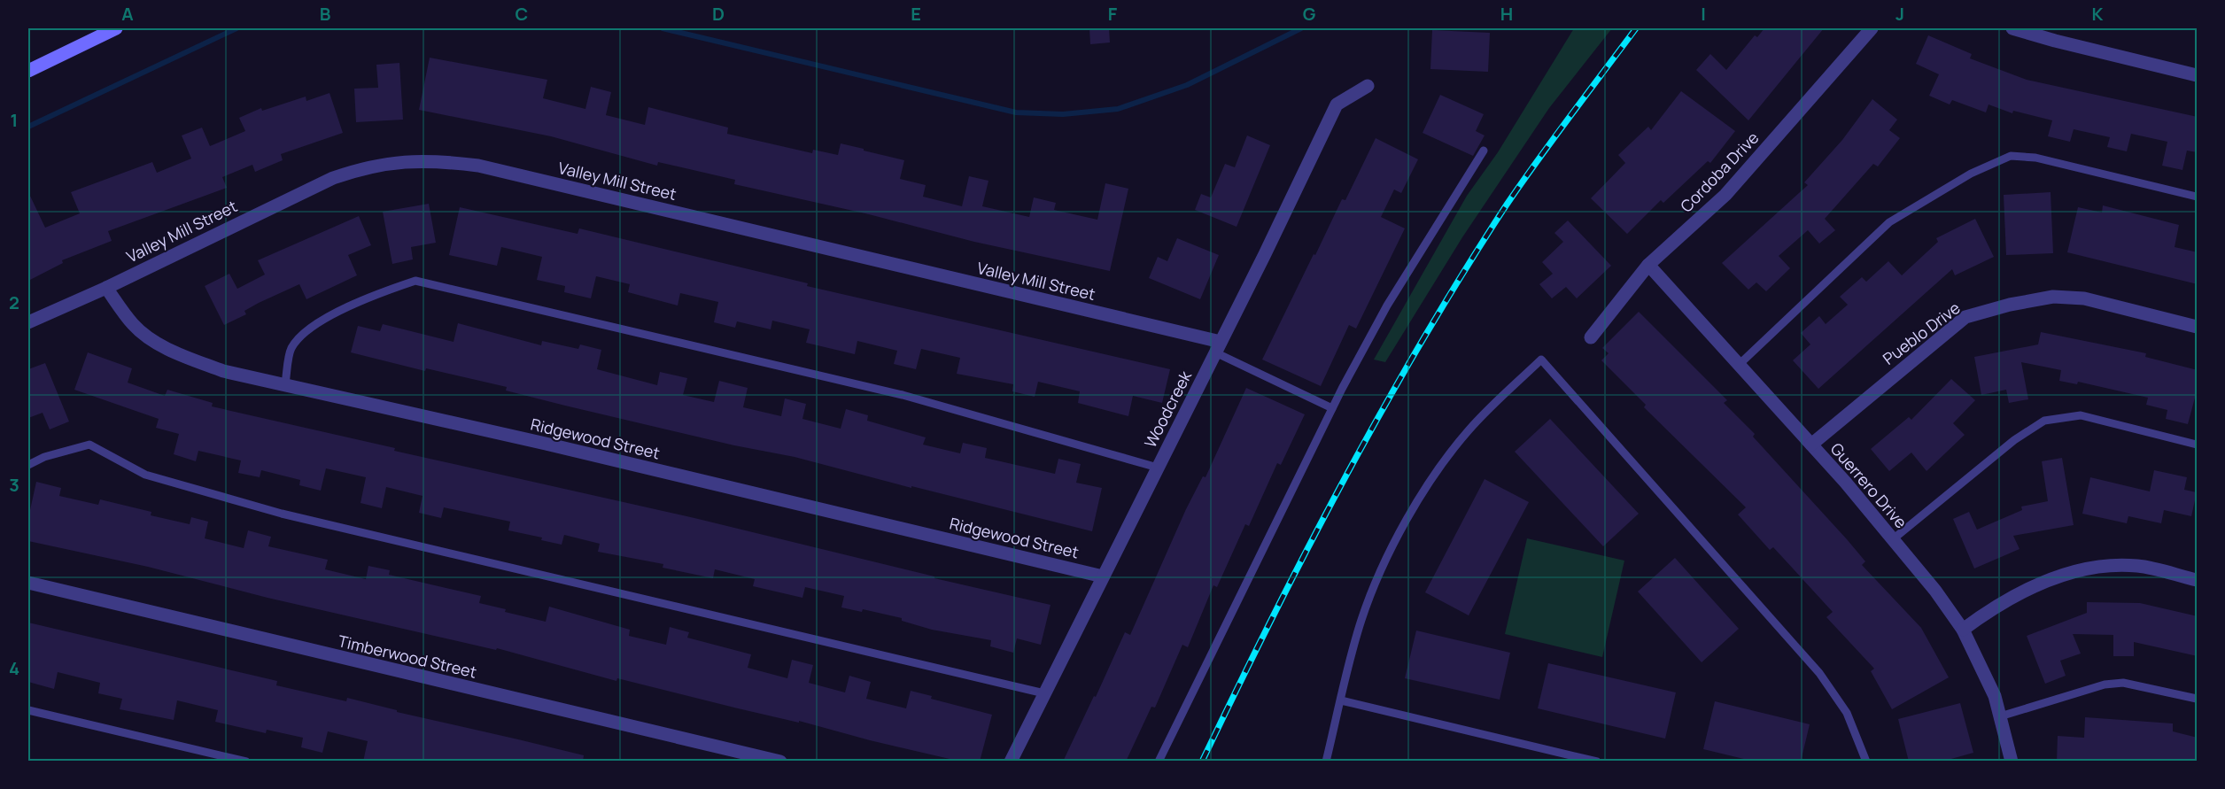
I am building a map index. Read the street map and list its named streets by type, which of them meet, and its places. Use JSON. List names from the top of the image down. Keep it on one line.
{"streets":{"street":["Cordoba Drive","Valley Mill Street","Pueblo Drive","Woodcreek","Ridgewood Street","Guerrero Drive","Timberwood Street"]},"crossings":[["Cordoba Drive","Guerrero Drive"],["Valley Mill Street","Woodcreek"],["Valley Mill Street","Ridgewood Street"],["Pueblo Drive","Guerrero Drive"],["Woodcreek","Ridgewood Street"]],"grid":{"columns":["A","B","C","D","E","F","G","H","I","J","K"],"rows":["1","2","3","4"]}}
